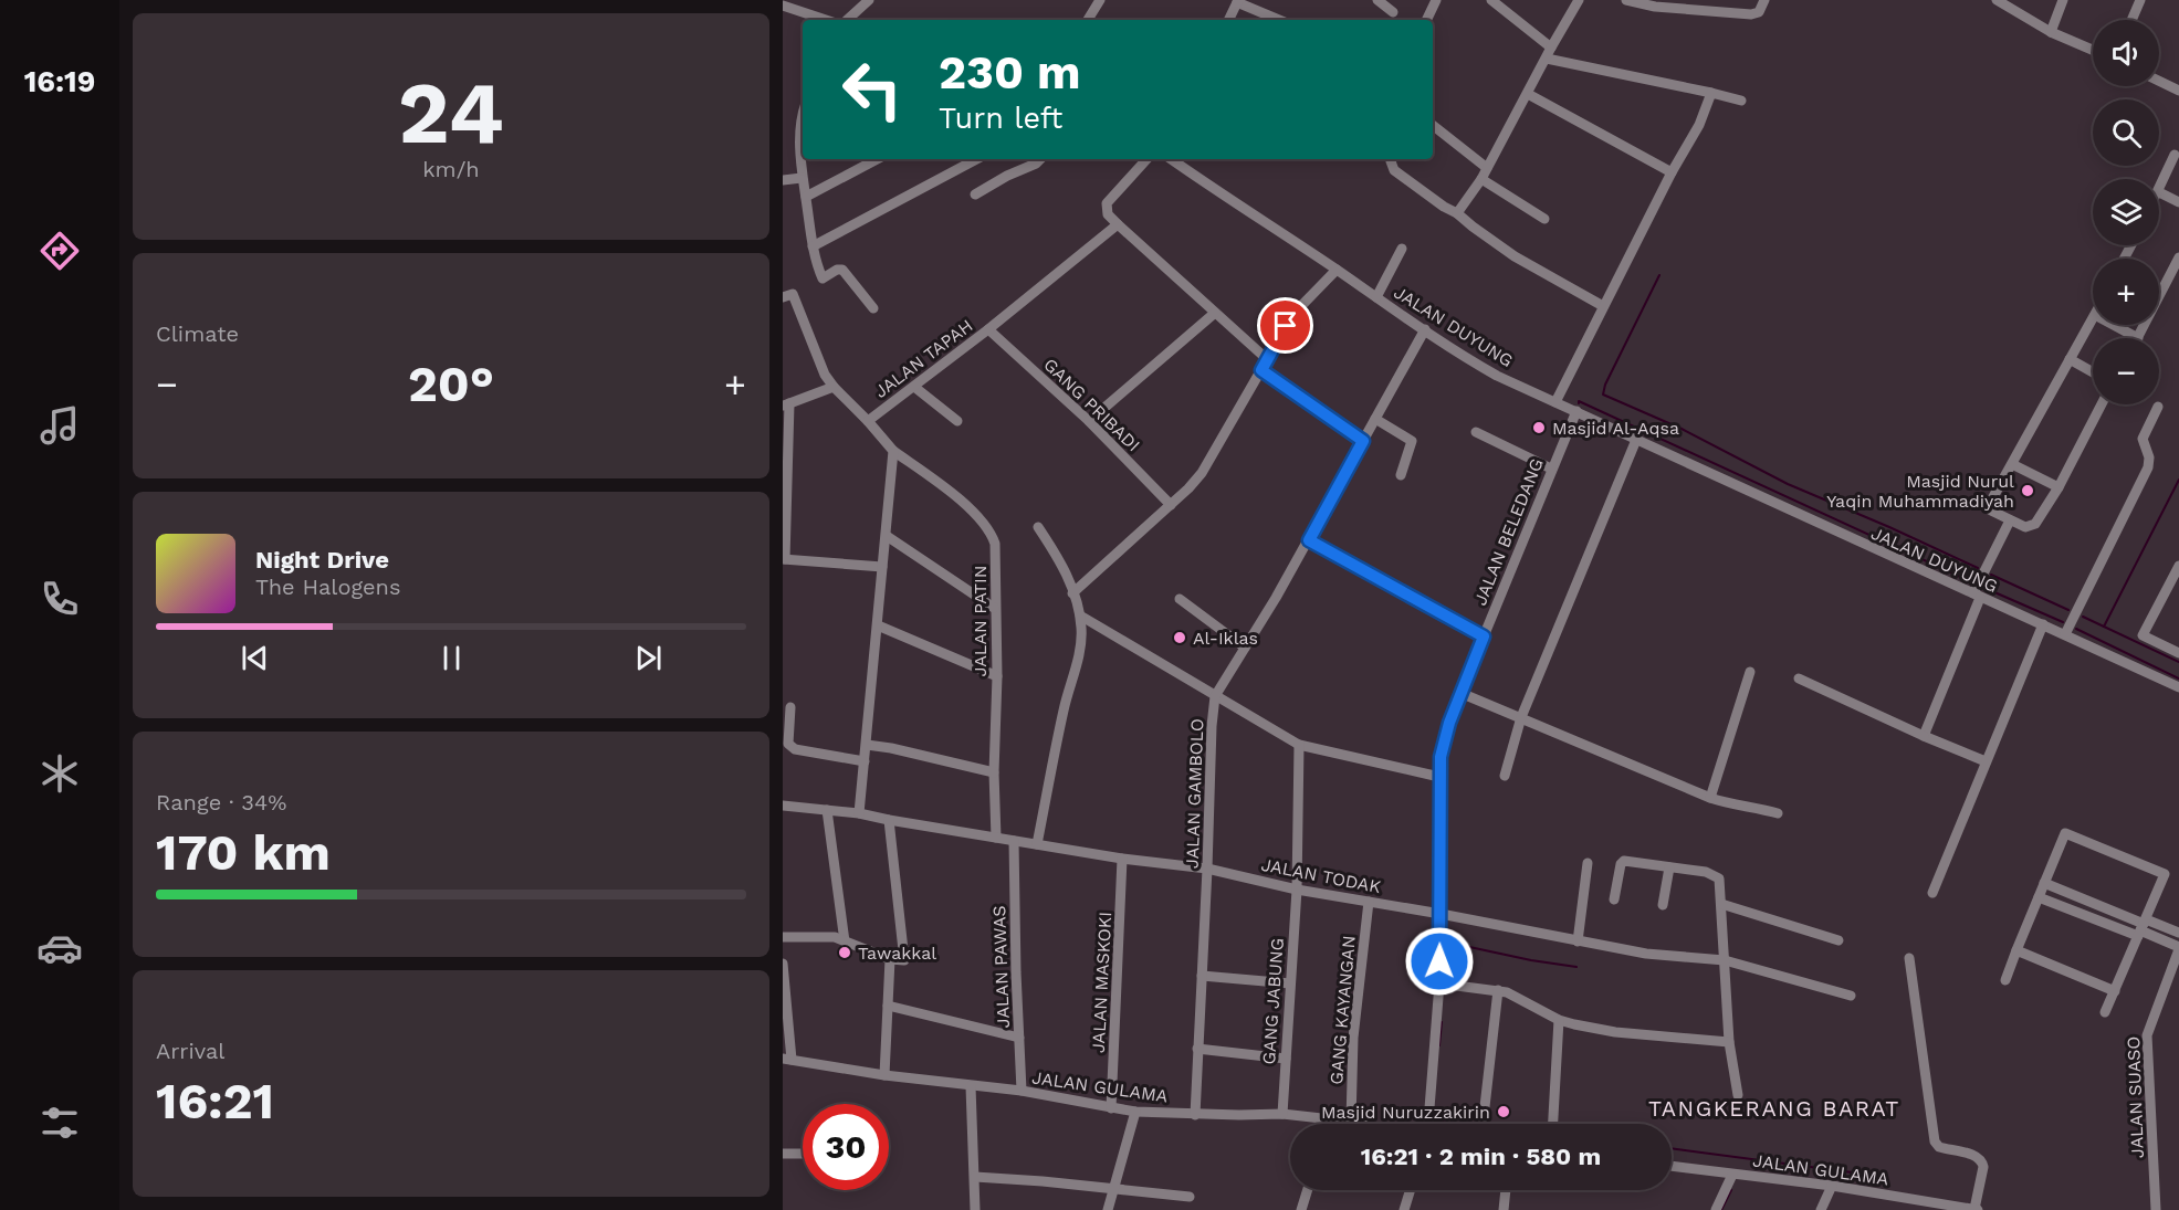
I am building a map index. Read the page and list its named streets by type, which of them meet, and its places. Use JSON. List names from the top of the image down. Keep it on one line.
{"streets":{"street":["JALAN DUYUNG","JALAN TAPAH","GANG PRIBADI","JALAN BELEDANG","JALAN PATIN","JALAN GAMBOLO","JALAN TODAK","JALAN PAWAS","JALAN MASKOKI","GANG JABUNG","GANG KAYANGAN","JALAN GULAMA","JALAN SUASO"]},"crossings":[["JALAN DUYUNG","JALAN BELEDANG"],["JALAN DUYUNG","JALAN GAMBOLO"],["JALAN TAPAH","GANG PRIBADI"],["JALAN TAPAH","JALAN PATIN"],["JALAN BELEDANG","JALAN TODAK"],["JALAN PATIN","JALAN TODAK"],["JALAN GAMBOLO","JALAN TODAK"],["JALAN GAMBOLO","JALAN GULAMA"],["JALAN TODAK","JALAN PAWAS"],["JALAN TODAK","JALAN MASKOKI"],["JALAN TODAK","GANG JABUNG"],["JALAN TODAK","GANG KAYANGAN"],["JALAN PAWAS","JALAN GULAMA"],["JALAN MASKOKI","JALAN GULAMA"],["GANG JABUNG","JALAN GULAMA"],["GANG KAYANGAN","JALAN GULAMA"]],"districts":["TANGKERANG BARAT"],"places":["Masjid Al-Aqsa","Masjid Nurul Yaqin Muhammadiyah","Al-Iklas","Tawakkal","Masjid Nuruzzakirin"],"page":{"tabs":"16:19","tile":[["24","km/h"],"Climate",["Range · 34%","170 km"],["Arrival","16:21"]],"map_buttons":["+","−"],"turn":["230 m","Turn left"],"heat":["−","20°","+"],"song":["Night Drive","The Halogens"],"limit":"30","trip":"16:21 · 2 min · 580 m"}}
